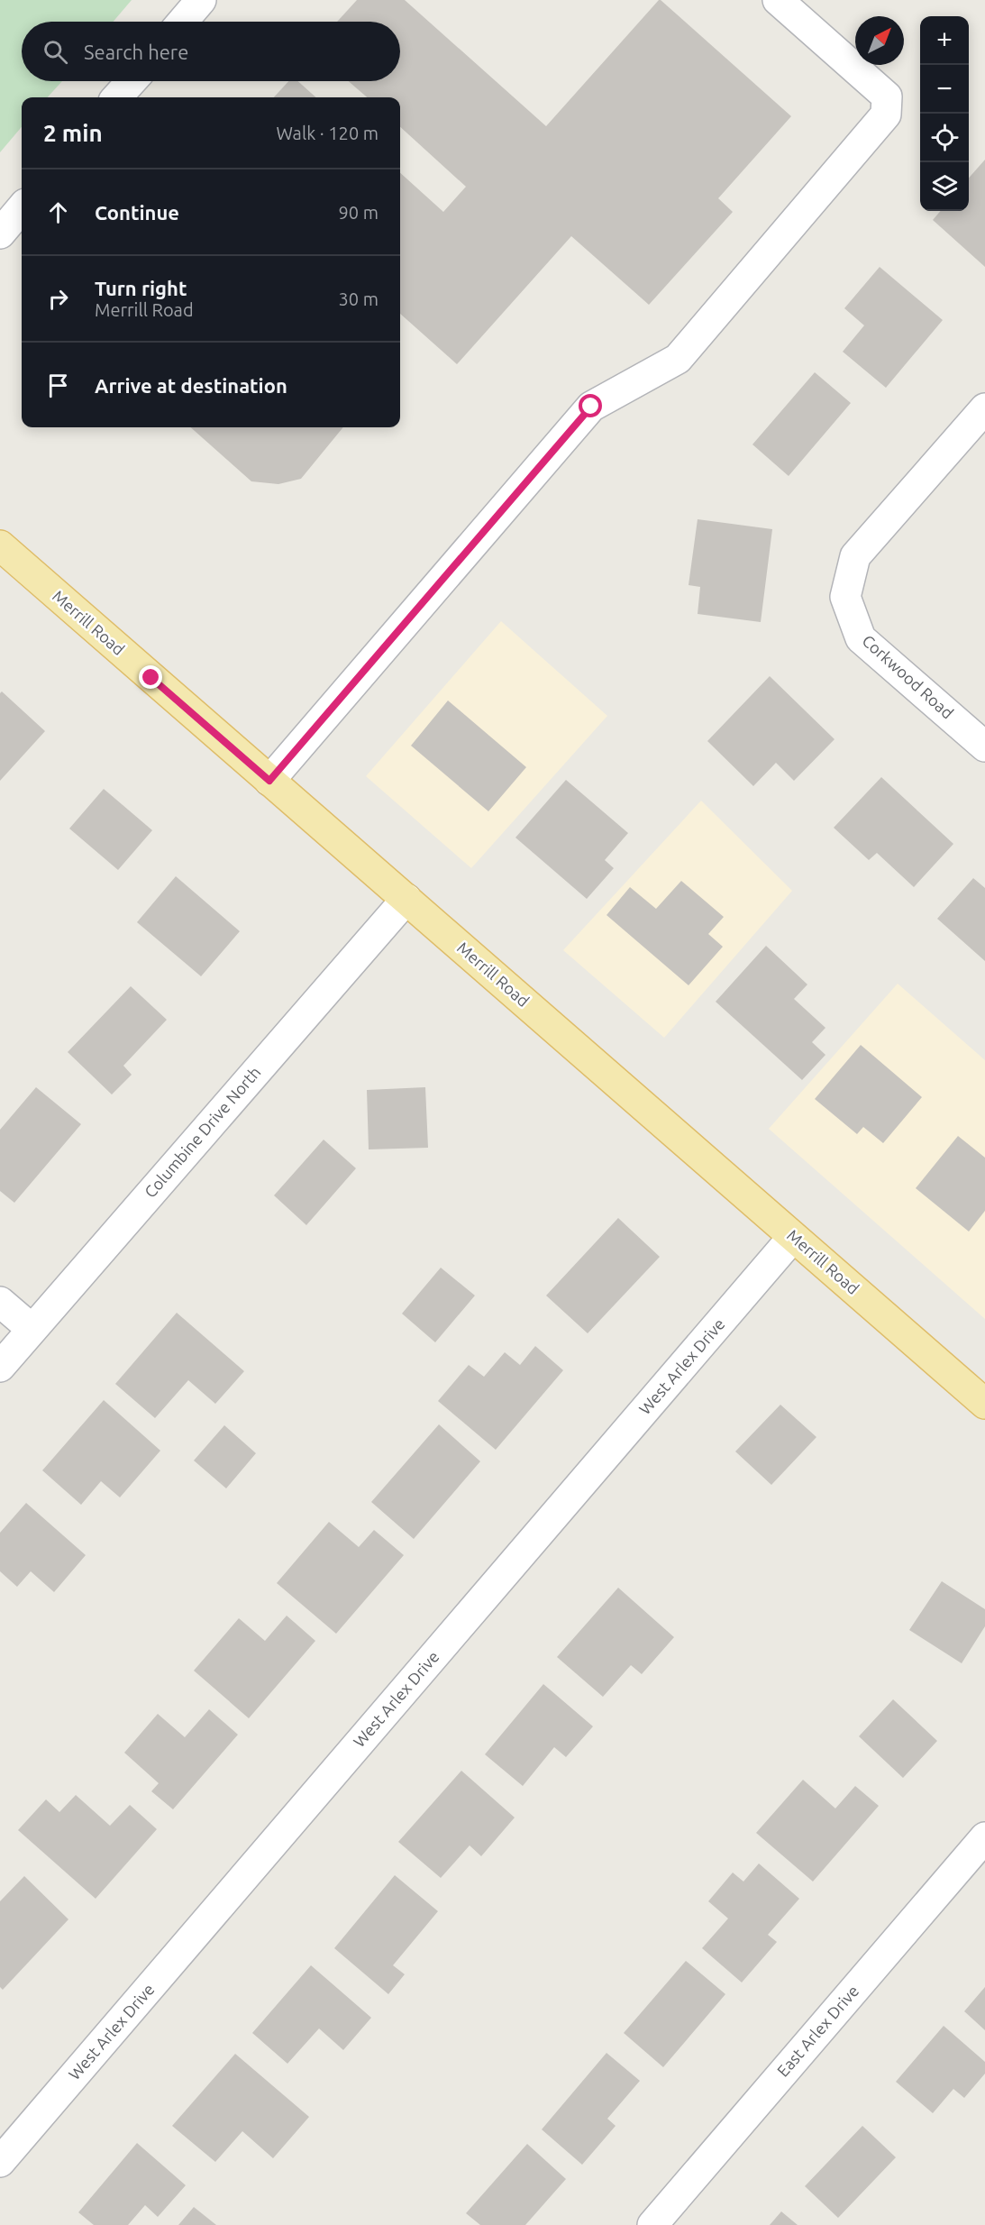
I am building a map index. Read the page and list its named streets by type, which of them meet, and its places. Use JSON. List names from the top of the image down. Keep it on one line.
{"streets":{"main road":["Merrill Road"],"street":["Corkwood Road","Columbine Drive North","West Arlex Drive","East Arlex Drive"]},"crossings":[["Merrill Road","Columbine Drive North"],["Merrill Road","West Arlex Drive"]],"north":"top right","page":{"map_buttons":["+","−"],"search":"Search here","heading":["2 min","Walk · 120 m"],"list":[["Continue","90 m"],["Turn right","Merrill Road","30 m"],"Arrive at destination"]}}
